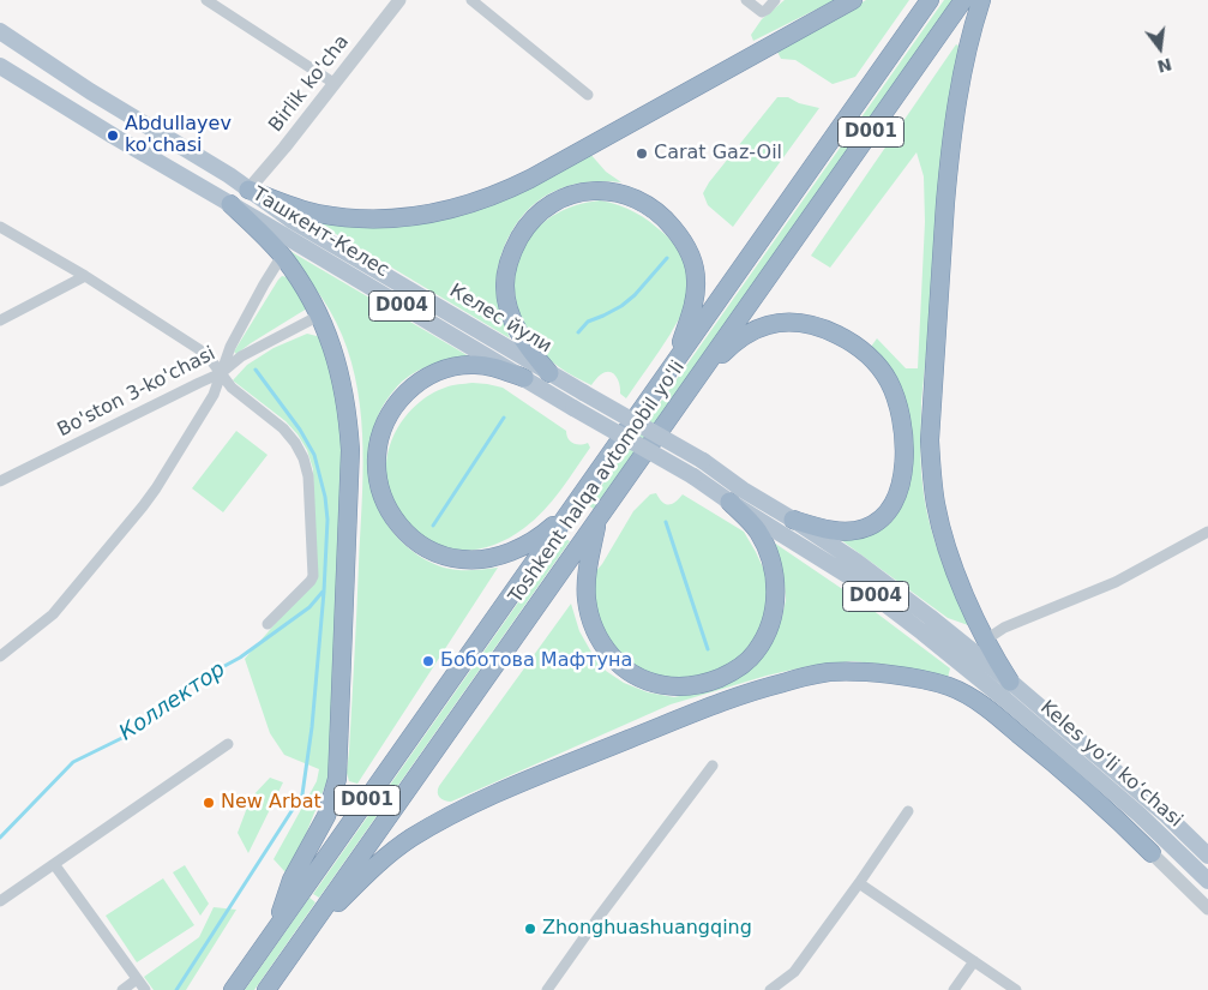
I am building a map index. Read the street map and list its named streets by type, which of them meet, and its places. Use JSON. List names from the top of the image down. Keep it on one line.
{"streets":{"highway":["D001","Toshkent halqa avtomobil yo'li"],"main road":["Ташкент-Келес","D004","Келес йули","Keles yoʻli koʻchasi"],"street":["Birlik ko'cha","Bo'ston 3-ko'chasi"]},"crossings":[["Birlik ko'cha","Келес йули"],["Ташкент-Келес","Keles yoʻli koʻchasi"],["D004","Келес йули"],["D004","Keles yoʻli koʻchasi"]],"water":["Коллектор"],"places":["Abdullayev ko'chasi","Carat Gaz-Oil","Боботова Мафтуна","New Arbat","Zhonghuashuangqing"],"north":"bottom"}
